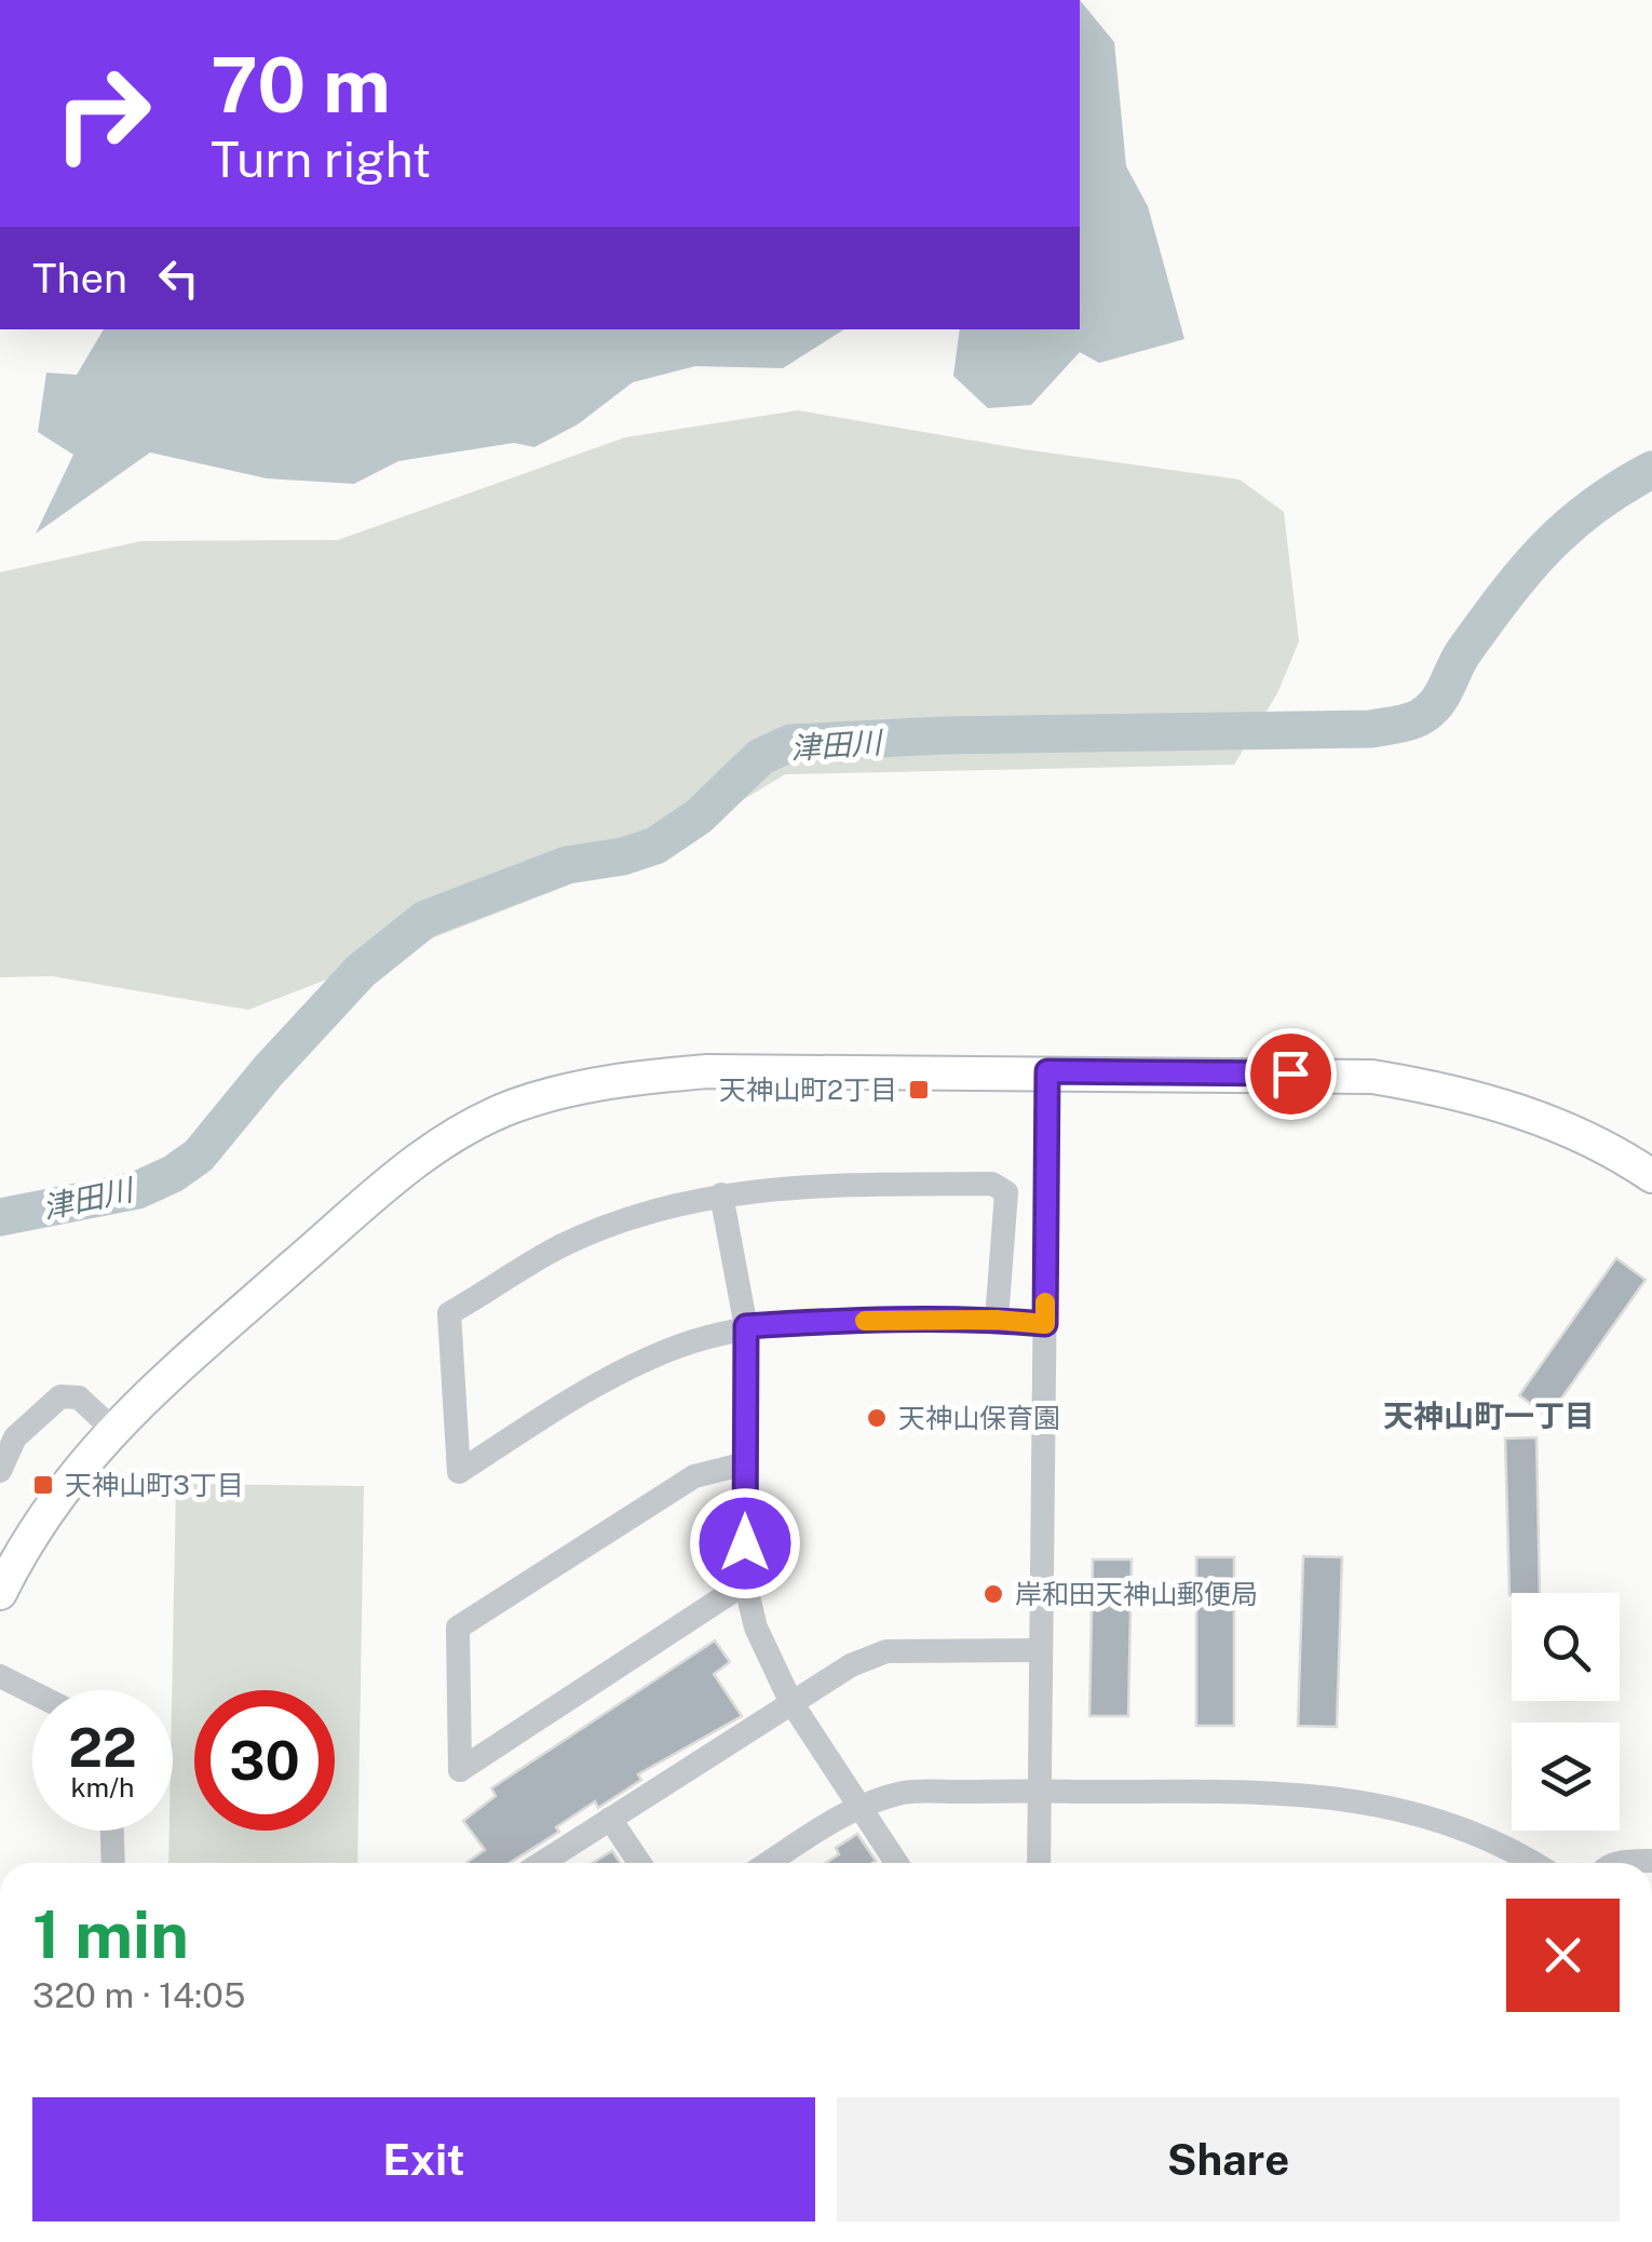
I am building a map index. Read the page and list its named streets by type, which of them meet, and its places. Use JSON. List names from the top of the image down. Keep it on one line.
{"districts":["天神山町一丁目"],"water":["津田川"],"places":{"transit":["天神山町2丁目","天神山町3丁目"],"other":["天神山保育園","岸和田天神山郵便局"]},"page":{"turn":["70 m","Turn right"],"then":"Then","speed":"22 km/h","limit":"30","heading":["1 min","320 m · 14:05"],"buttons":["Exit","Share"]}}
